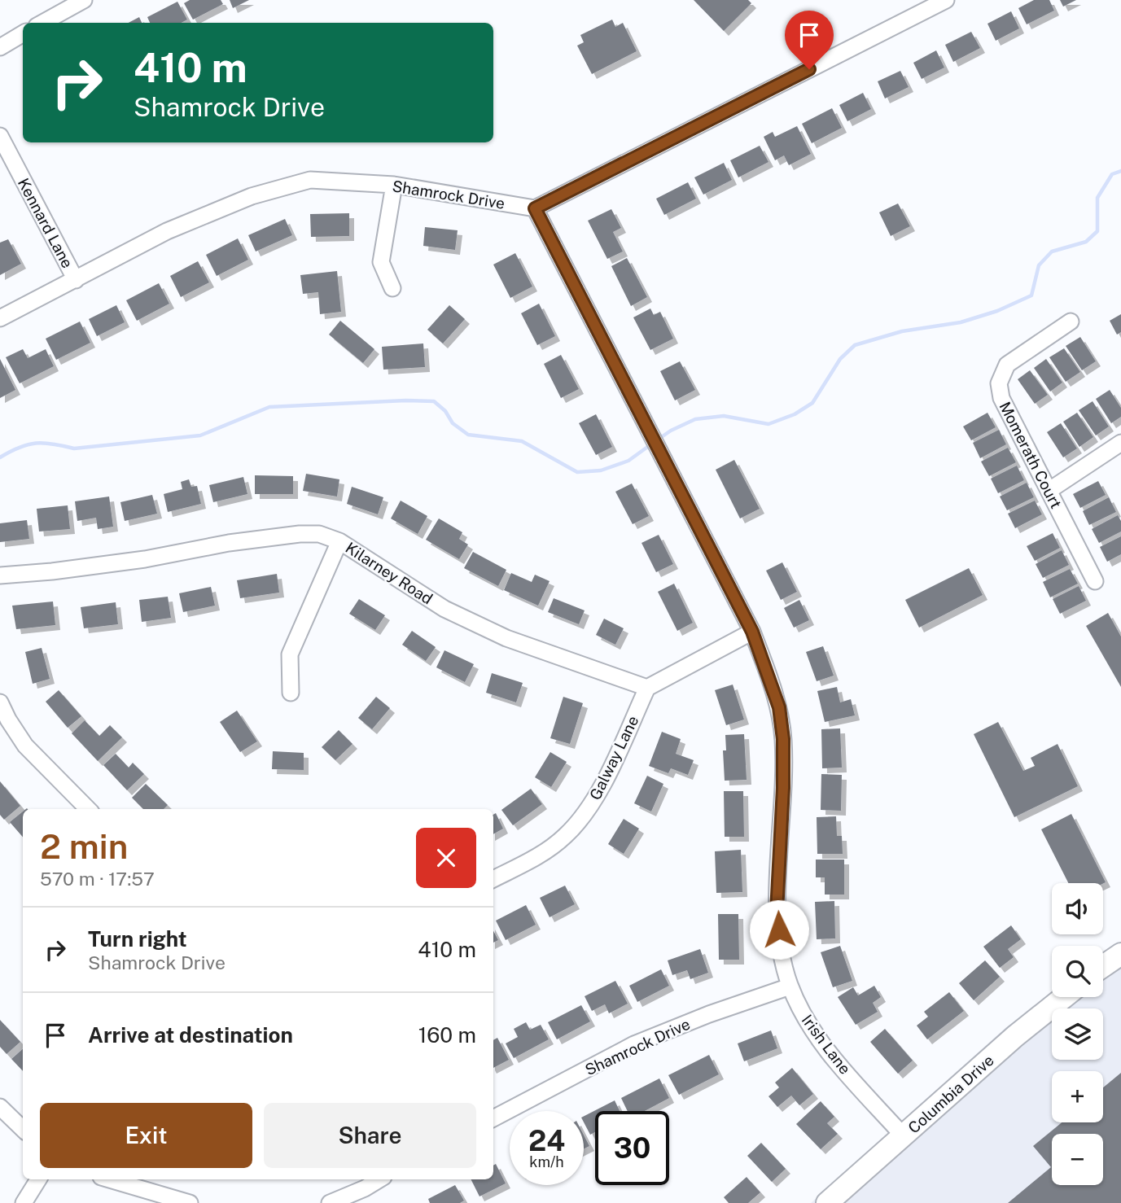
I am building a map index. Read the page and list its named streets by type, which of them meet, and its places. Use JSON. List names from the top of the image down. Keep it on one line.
{"streets":{"main road":["Columbia Drive"],"street":["Shamrock Drive","Kennard Lane","Momerath Court","Kilarney Road","Galway Lane","Irish Lane"]},"crossings":[["Shamrock Drive","Kennard Lane"],["Shamrock Drive","Irish Lane"],["Kilarney Road","Galway Lane"],["Irish Lane","Columbia Drive"]],"page":{"turn":["410 m","Shamrock Drive"],"heading":["2 min","570 m · 17:57"],"map_buttons":["+","−"],"list":[{"name":"Turn right","note":"Shamrock Drive","value":"410 m"},{"name":"Arrive at destination","value":"160 m"}],"buttons":["Exit","Share"],"speed":"24 km/h","limit":"30"}}
